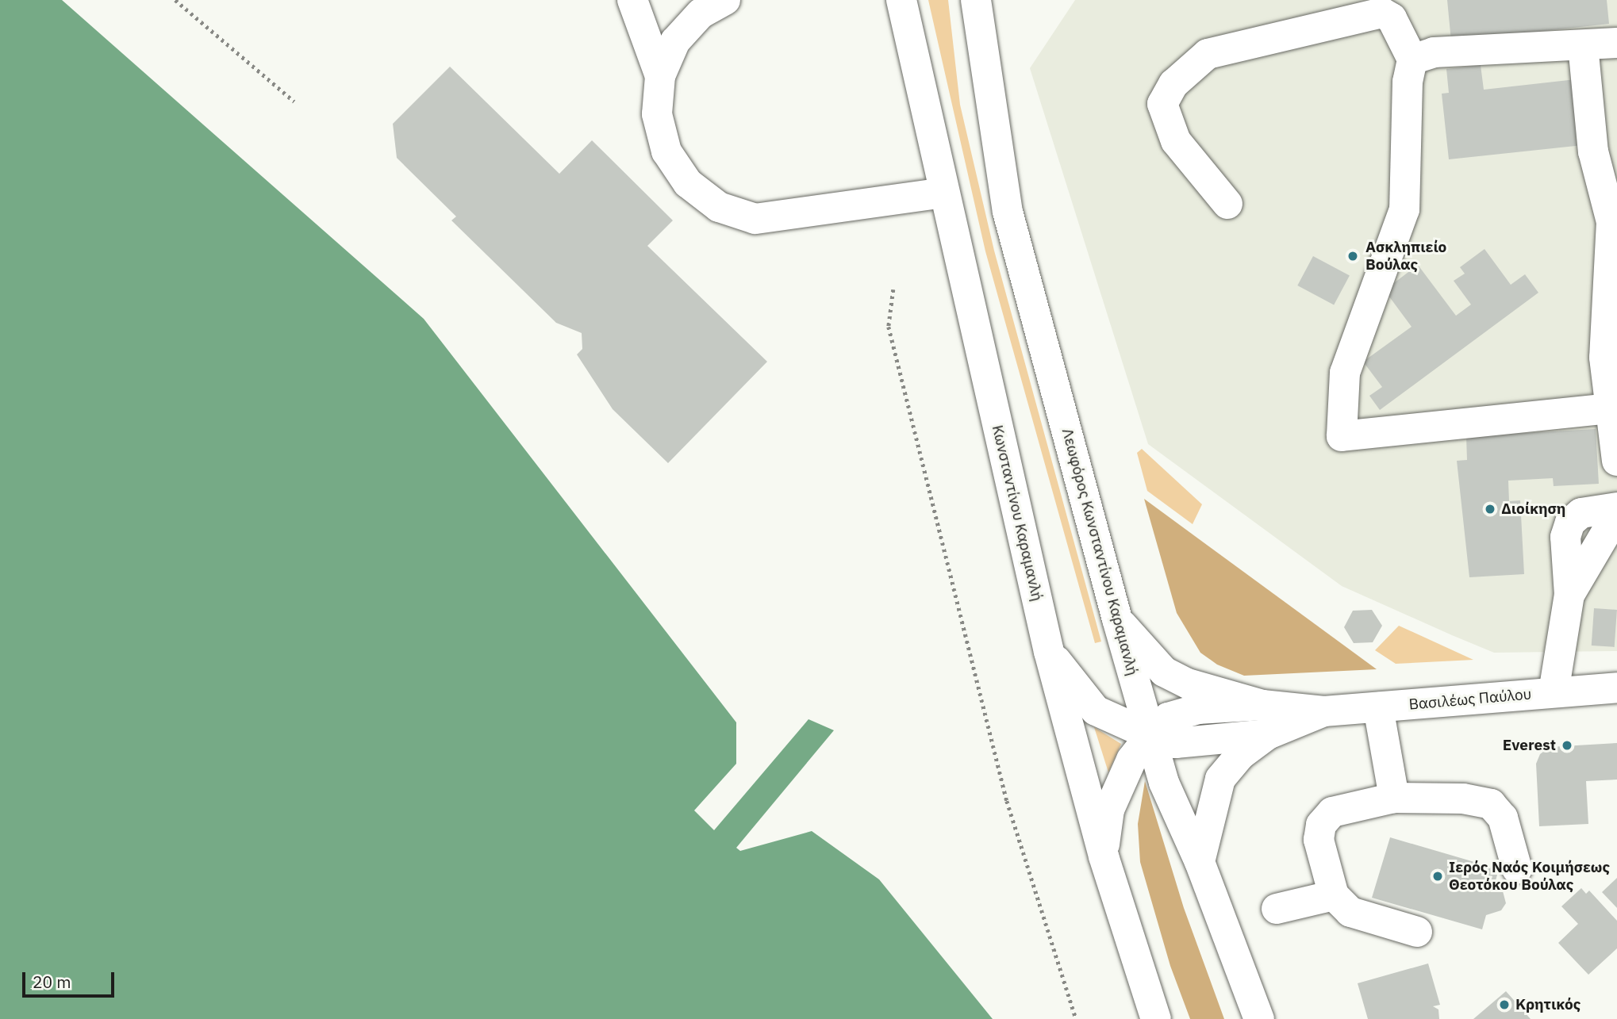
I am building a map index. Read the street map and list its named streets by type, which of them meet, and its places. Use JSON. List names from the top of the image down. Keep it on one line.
{"streets":{"main road":["Κωνσταντίνου Καραμανλή","Λεωφόρος Κωνσταντίνου Καραμανλή","Βασιλέως Παύλου"]},"crossings":[["Λεωφόρος Κωνσταντίνου Καραμανλή","Βασιλέως Παύλου"]],"places":["Ασκληπιείο Βούλας","Διοίκηση","Everest","Ιερός Ναός Κοιμήσεως Θεοτόκου Βούλας","Κρητικός"],"scale_bar":"20 m"}
